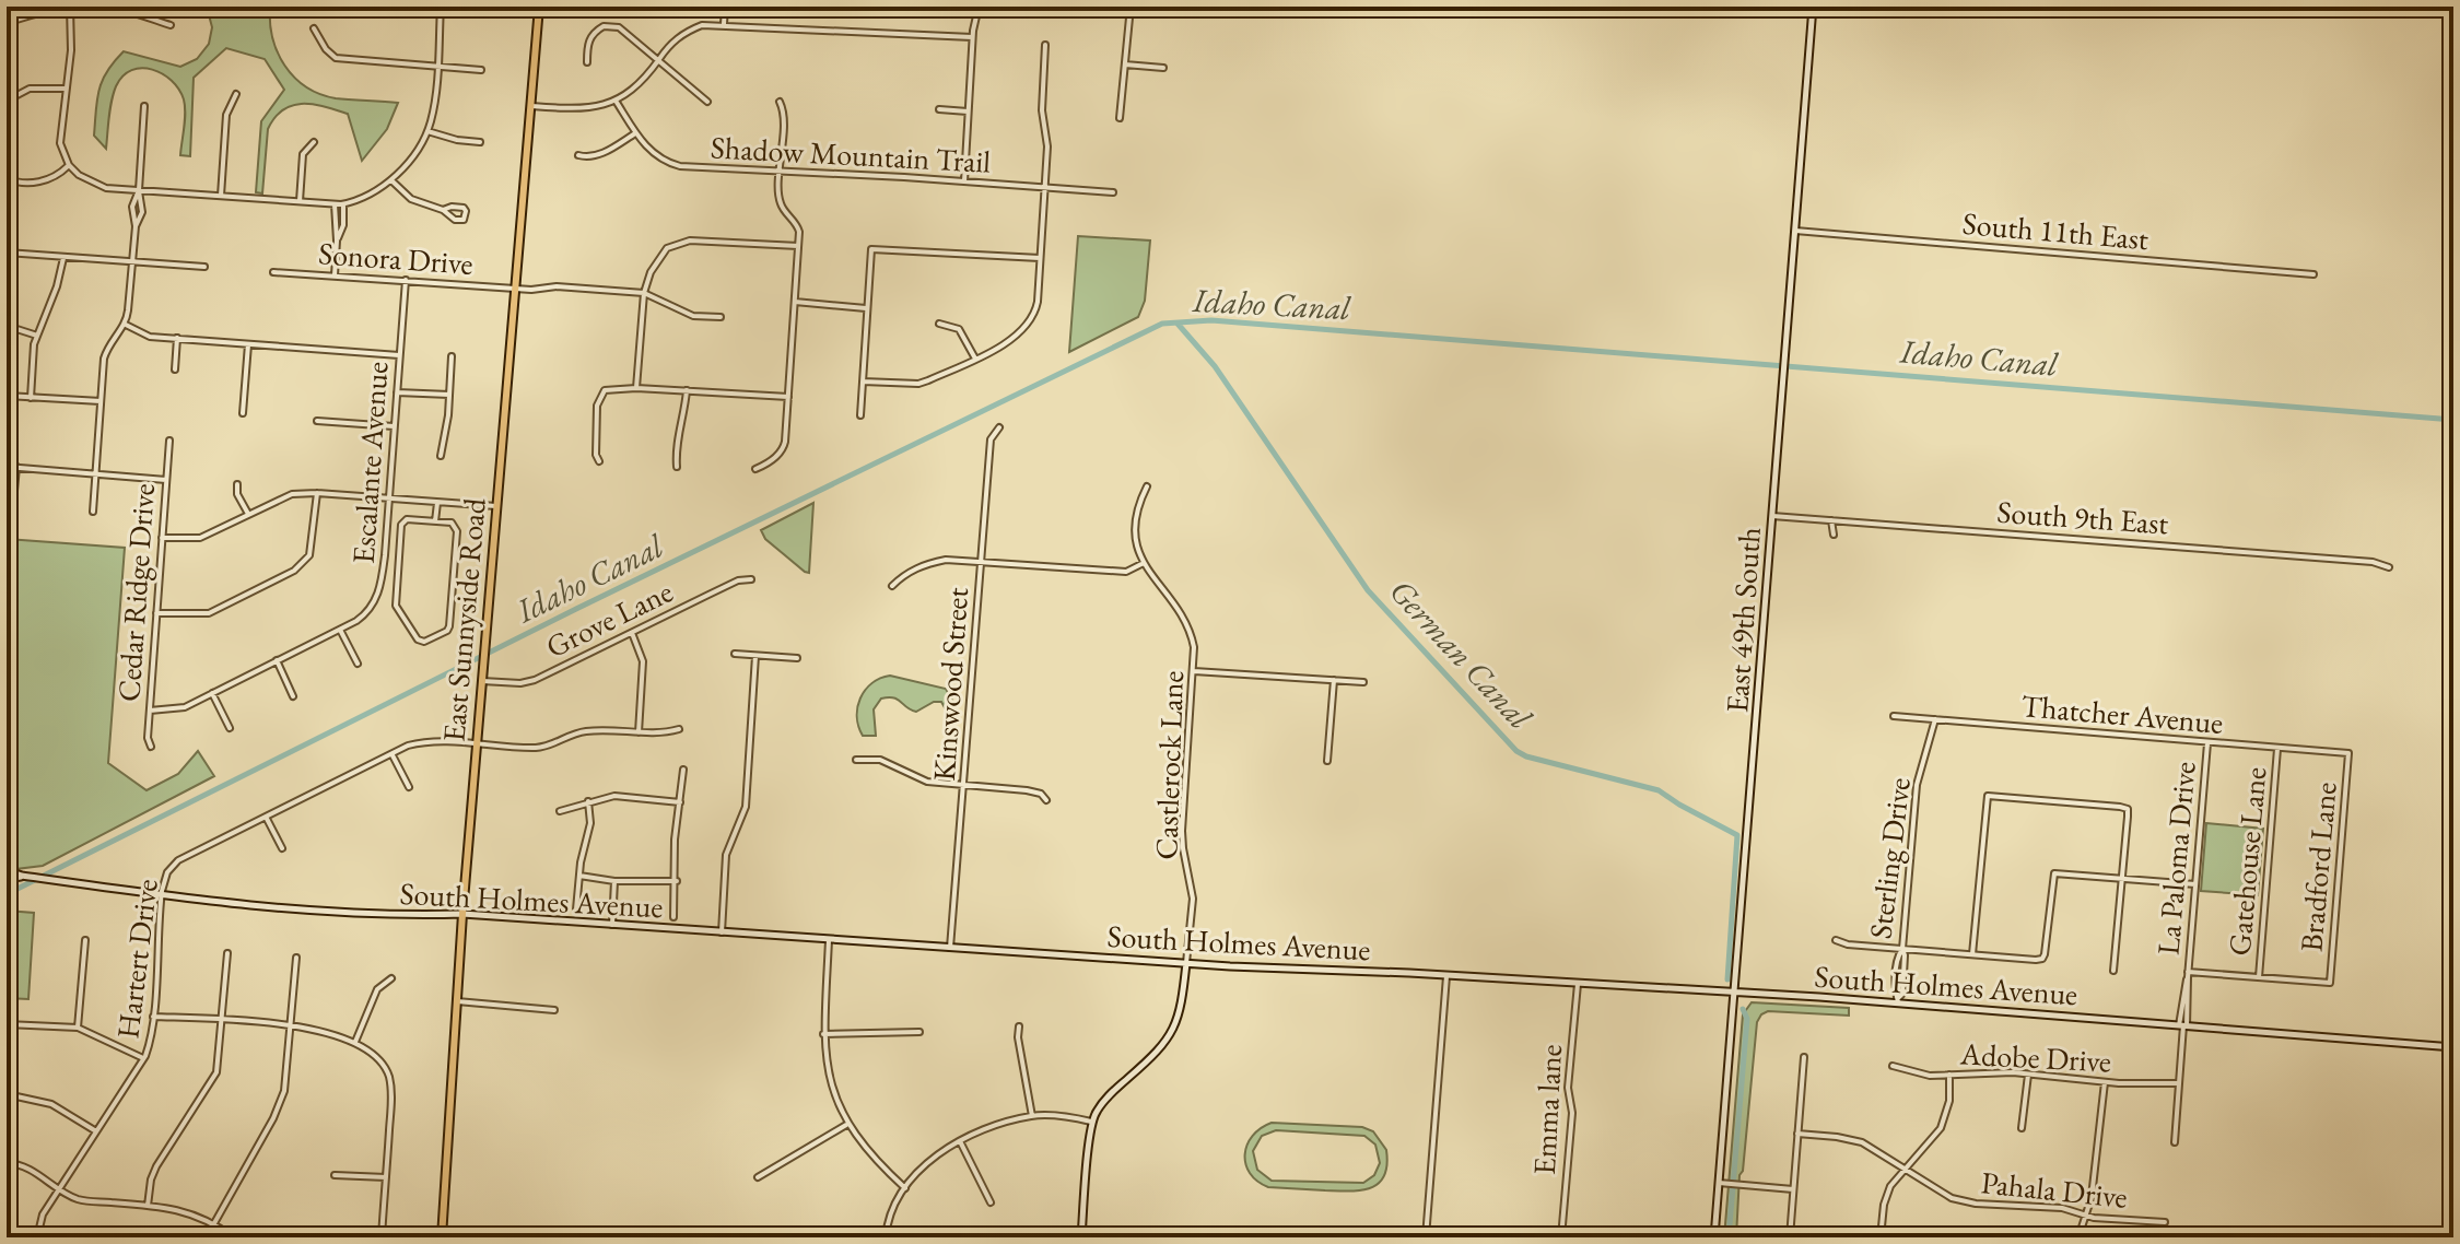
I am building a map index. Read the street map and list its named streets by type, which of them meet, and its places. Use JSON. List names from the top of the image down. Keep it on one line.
{"streets":{"main road":["East Sunnyside Road"],"street":["Shadow Mountain Trail","South 11th East","Sonora Drive","Escalante Avenue","South 9th East","Cedar Ridge Drive","Grove Lane","East 49th South","Kinswood Street","Thatcher Avenue","Castlerock Lane","Sterling Drive","La Paloma Drive","Gatehouse Lane","Bradford Lane","South Holmes Avenue","Hartert Drive","Adobe Drive","Emma lane","Pahala Drive"]},"crossings":[["South 11th East","East 49th South"],["Sonora Drive","Escalante Avenue"],["Sonora Drive","East Sunnyside Road"],["Escalante Avenue","Cedar Ridge Drive"],["South 9th East","East 49th South"],["Grove Lane","East Sunnyside Road"],["East Sunnyside Road","South Holmes Avenue"],["East Sunnyside Road","Hartert Drive"],["East 49th South","South Holmes Avenue"],["Kinswood Street","South Holmes Avenue"],["Thatcher Avenue","Sterling Drive"],["Thatcher Avenue","La Paloma Drive"],["Thatcher Avenue","Gatehouse Lane"],["Thatcher Avenue","Bradford Lane"],["Castlerock Lane","South Holmes Avenue"],["Sterling Drive","South Holmes Avenue"],["La Paloma Drive","South Holmes Avenue"],["La Paloma Drive","Adobe Drive"],["Gatehouse Lane","Bradford Lane"],["South Holmes Avenue","Hartert Drive"],["South Holmes Avenue","Emma lane"]],"water":["Idaho Canal","German Canal"]}
